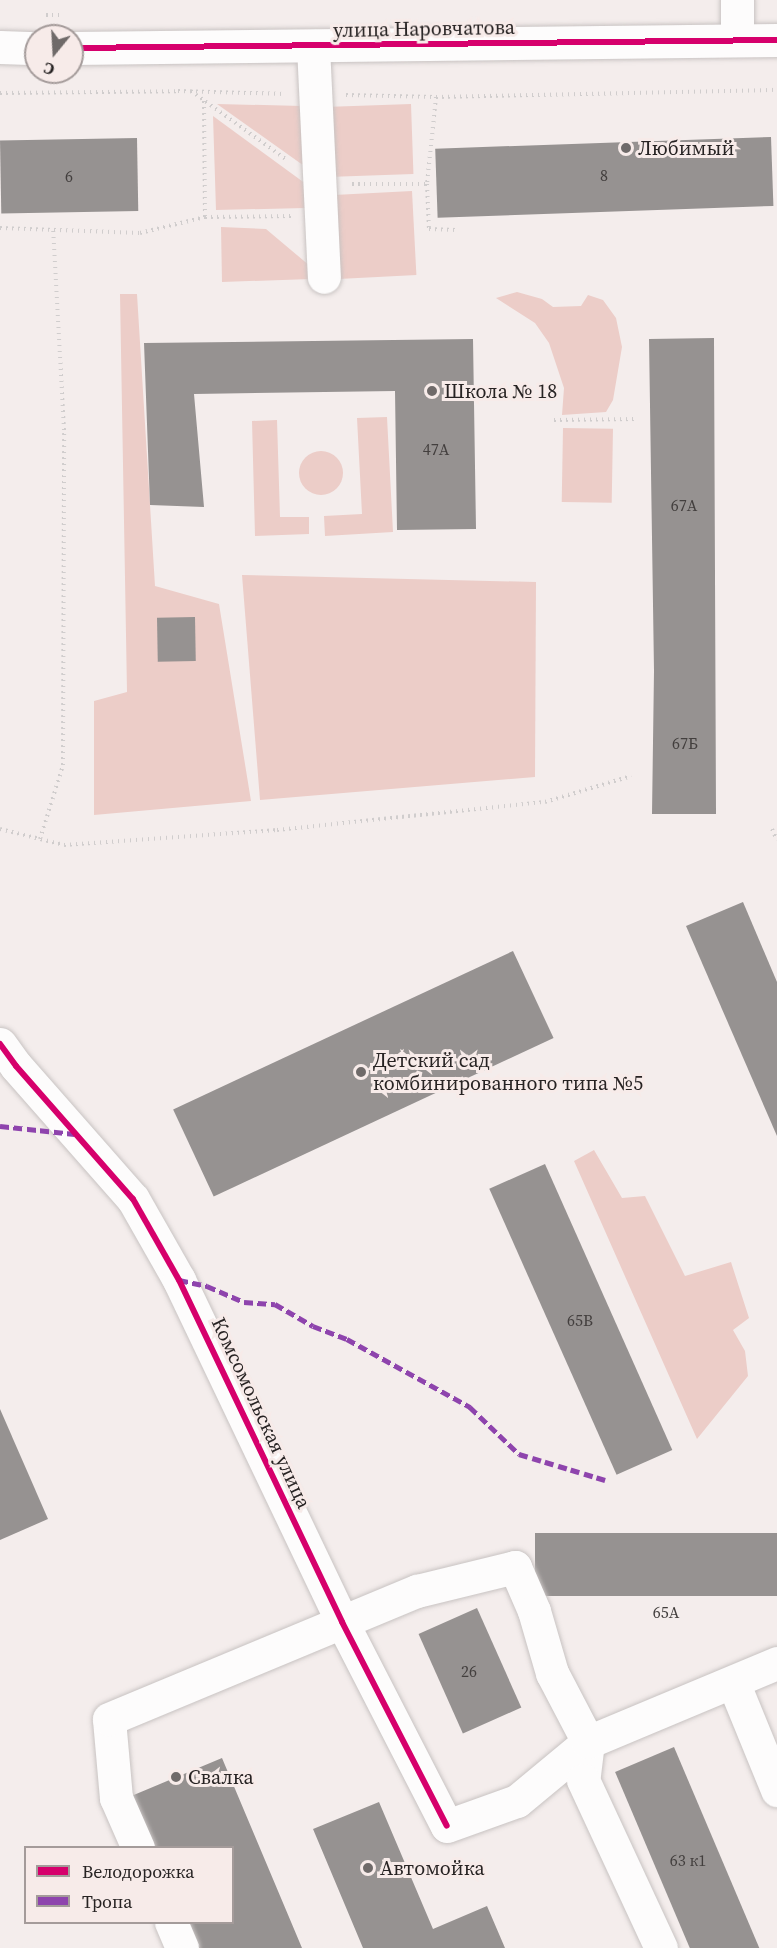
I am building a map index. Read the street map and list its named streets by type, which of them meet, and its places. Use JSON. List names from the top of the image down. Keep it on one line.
{"streets":{"street":["улица Наровчатова","Комсомольская улица"]},"places":["Любимый","Школа № 18","Детский сад комбинированного типа №5","Свалка","Автомойка"],"house_numbers":["8","6","47А","67А","67Б","65В","65А","26","63 к1"],"legend":["Велодорожка","Тропа"],"north":"bottom"}
